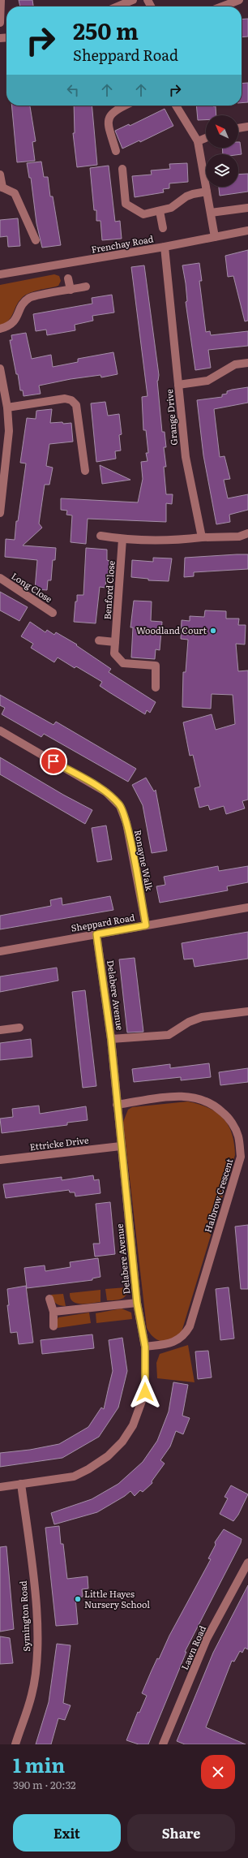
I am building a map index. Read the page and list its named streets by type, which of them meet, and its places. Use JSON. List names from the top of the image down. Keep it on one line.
{"streets":{"street":["Frenchay Road","Grange Drive","Long Close","Benford Close","Ronayne Walk","Sheppard Road","Delabere Avenue","Ettricke Drive","Halbrow Crescent","Symington Road","Lawn Road"]},"crossings":[["Frenchay Road","Grange Drive"],["Ronayne Walk","Sheppard Road"],["Sheppard Road","Delabere Avenue"],["Delabere Avenue","Ettricke Drive"],["Delabere Avenue","Halbrow Crescent"],["Delabere Avenue","Symington Road"]],"places":["Woodland Court","Little Hayes Nursery School"],"north":"top left","page":{"turn":["250 m","Sheppard Road"],"heading":["1 min","390 m · 20:32"],"buttons":["Exit","Share"]}}
